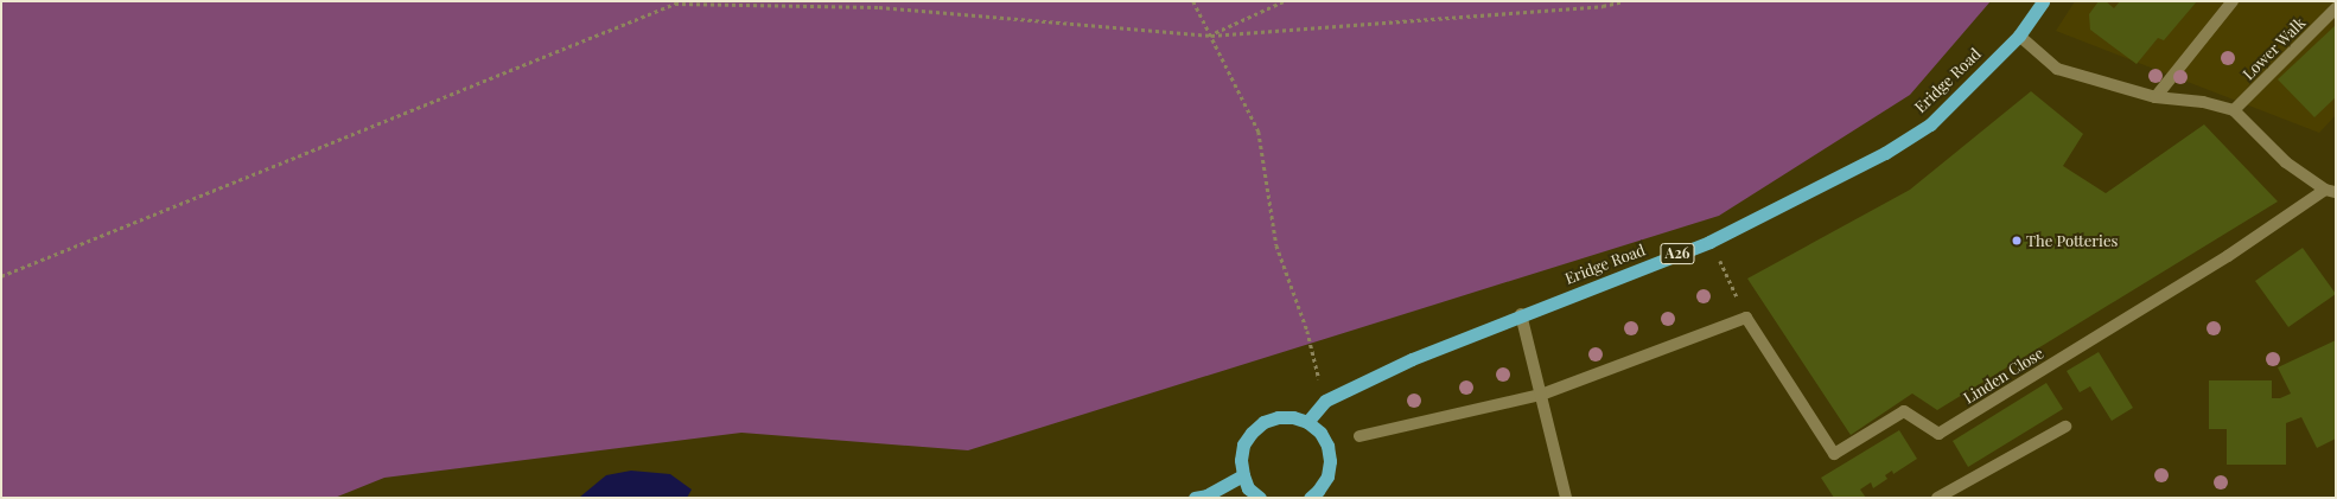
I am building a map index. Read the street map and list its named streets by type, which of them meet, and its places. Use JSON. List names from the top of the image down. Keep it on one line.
{"streets":{"highway":["Eridge Road","A26"],"street":["Lower Walk","Linden Close"]},"crossings":[["Eridge Road","A26"]],"places":["The Potteries"]}
